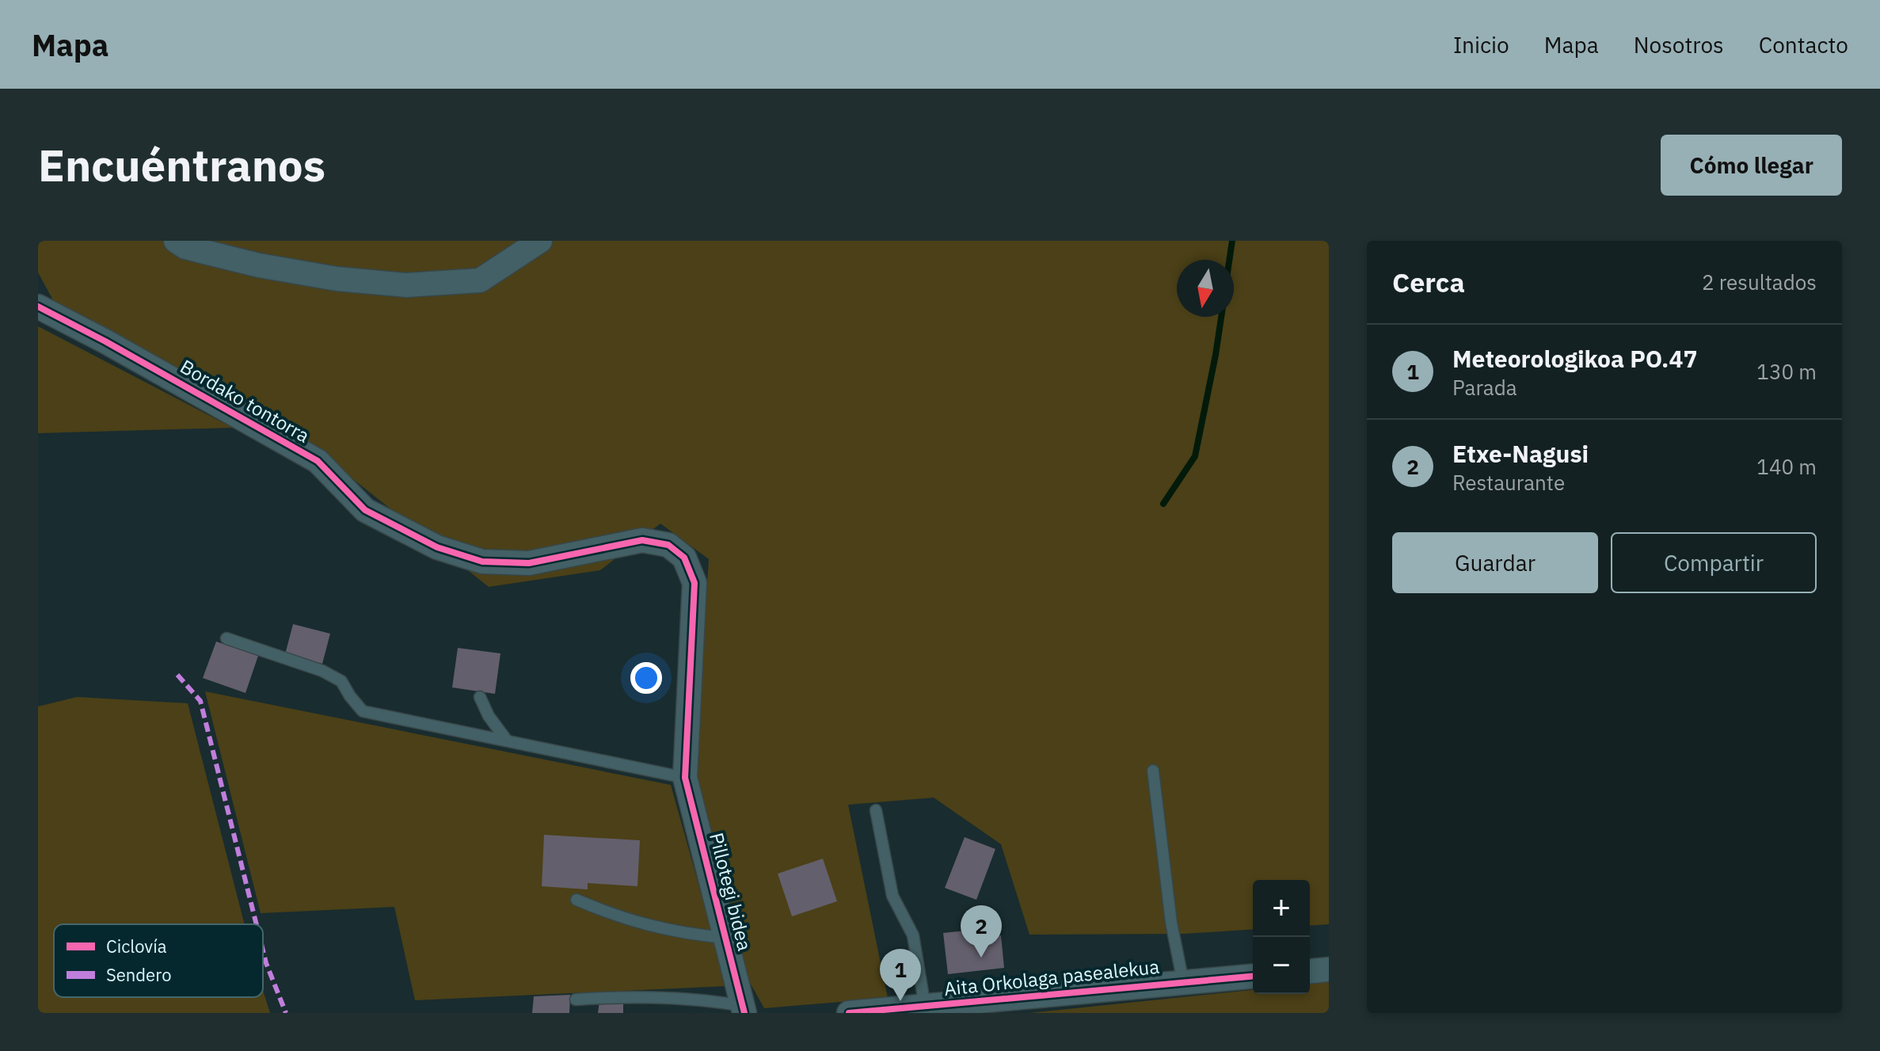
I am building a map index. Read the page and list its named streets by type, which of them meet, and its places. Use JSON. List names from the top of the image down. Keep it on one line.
{"streets":{"street":["Bordako tontorra","Pillotegi bidea","Aita Orkolaga pasealekua"]},"crossings":[["Bordako tontorra","Pillotegi bidea"]],"legend":["Ciclovía","Sendero"],"north":"bottom","page":{"header":"Mapa","nav":["Inicio","Mapa","Nosotros","Contacto"],"buttons":["Cómo llegar",["Guardar","Compartir"]],"title":"Encuéntranos","heading":["Cerca","2 resultados"],"list":[{"mark":"1","name":"Meteorologikoa PO.47","note":"Parada","value":"130 m"},{"mark":"2","name":"Etxe-Nagusi","note":"Restaurante","value":"140 m"}],"map_buttons":["+","−"],"pins":["2","1"]}}
